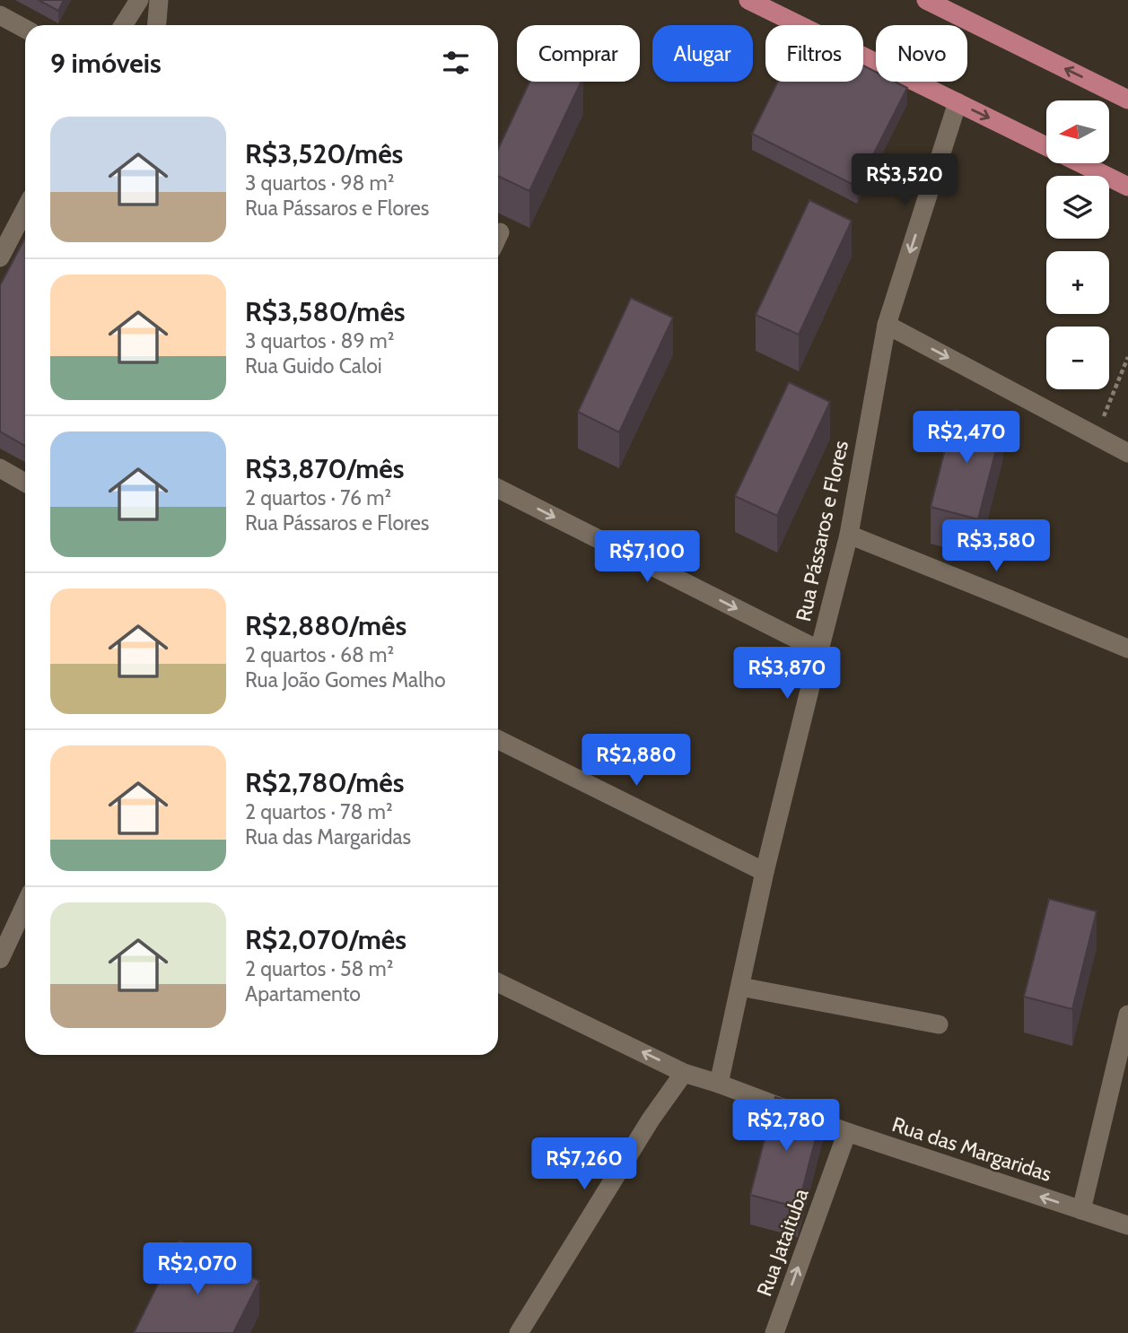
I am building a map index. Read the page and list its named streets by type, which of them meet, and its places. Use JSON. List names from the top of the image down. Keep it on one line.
{"streets":{"street":["Rua Pássaros e Flores","Rua das Margaridas","Rua Jataituba"]},"crossings":[["Rua Pássaros e Flores","Rua das Margaridas"],["Rua das Margaridas","Rua Jataituba"]],"one_way":["Rua das Margaridas","Rua Jataituba"],"north":"left","page":{"chip":["Comprar","Alugar","Filtros","Novo"],"heading":"9 imóveis","map_buttons":["+","−"],"list":[{"name":"R$3,520/mês","note":"3 quartos · 98 m² · Rua Pássaros e Flores"},{"name":"R$3,580/mês","note":"3 quartos · 89 m² · Rua Guido Caloi"},{"name":"R$3,870/mês","note":"2 quartos · 76 m² · Rua Pássaros e Flores"},{"name":"R$2,880/mês","note":"2 quartos · 68 m² · Rua João Gomes Malho"},{"name":"R$2,780/mês","note":"2 quartos · 78 m² · Rua das Margaridas"},{"name":"R$2,070/mês","note":"2 quartos · 58 m² · Apartamento"}],"price":["R$3,520","R$2,470","R$3,580","R$7,100","R$3,870","R$2,880","R$2,780","R$7,260","R$2,070"]}}
